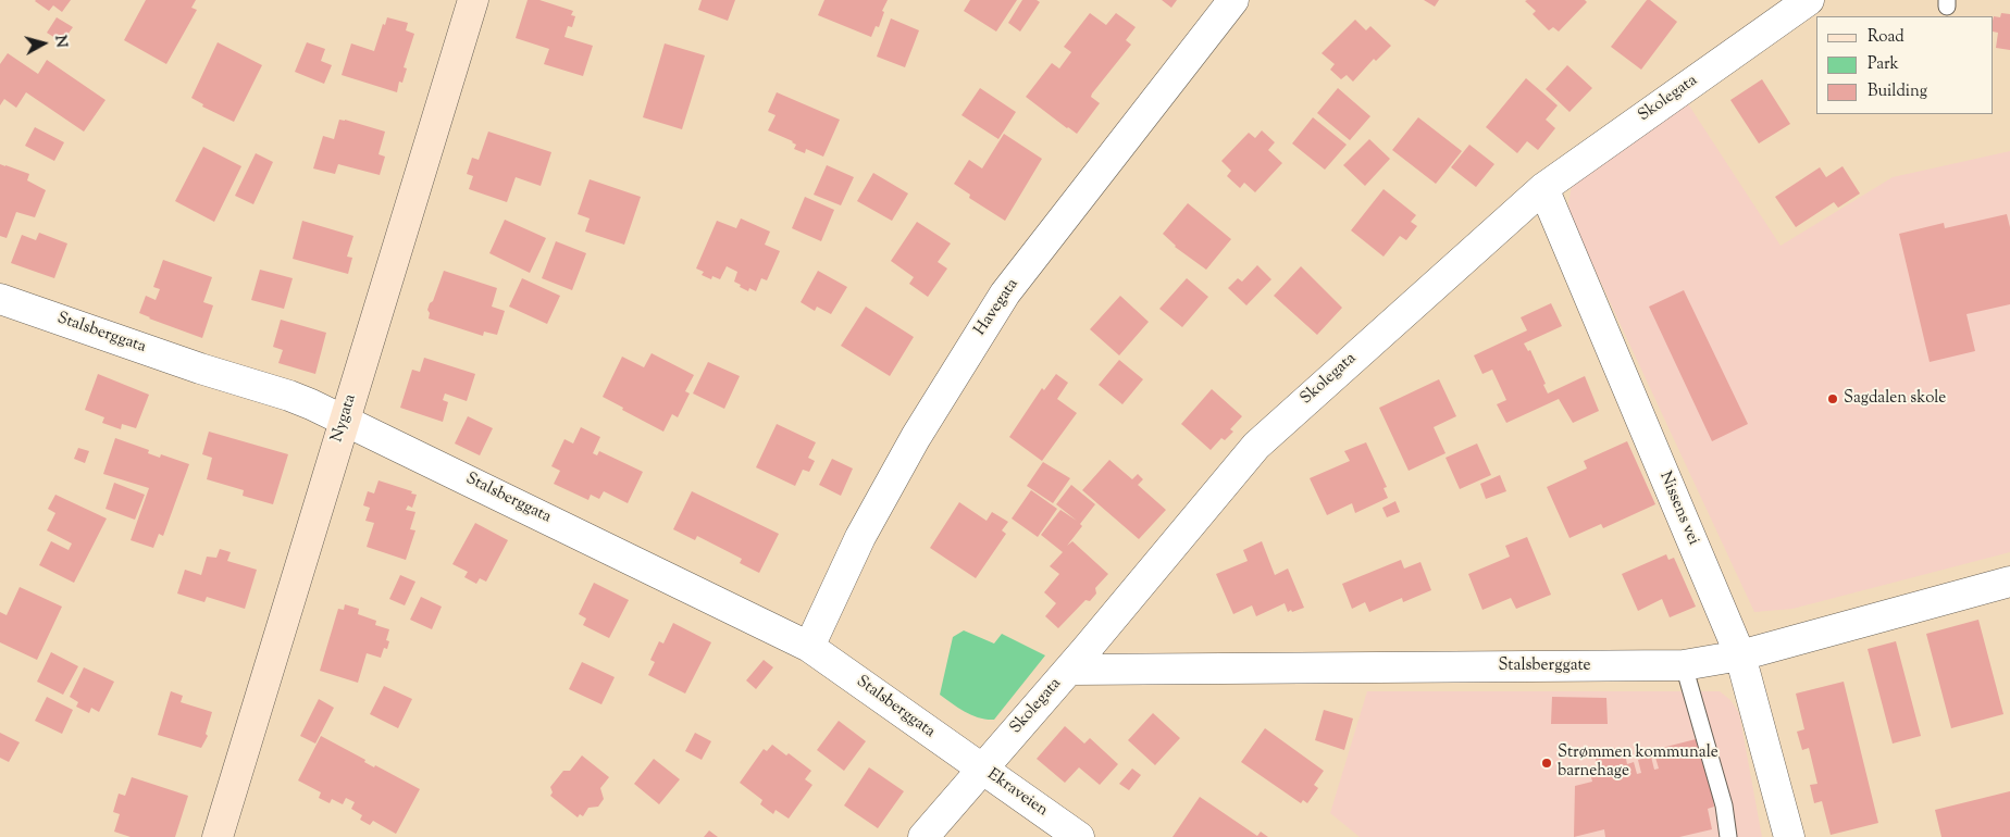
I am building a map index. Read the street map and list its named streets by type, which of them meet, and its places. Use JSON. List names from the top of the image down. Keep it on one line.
{"streets":{"main road":["Nygata"],"street":["Skolegata","Havegata","Stalsberggata","Nissens vei","Stalsberggate","Ekraveien"]},"crossings":[["Skolegata","Stalsberggata"],["Skolegata","Nissens vei"],["Skolegata","Stalsberggate"],["Skolegata","Ekraveien"],["Havegata","Stalsberggata"],["Stalsberggata","Nygata"],["Stalsberggata","Ekraveien"],["Nissens vei","Stalsberggate"]],"places":["Sagdalen skole","Strømmen kommunale barnehage"],"legend":["Road","Park","Building"],"north":"right"}
